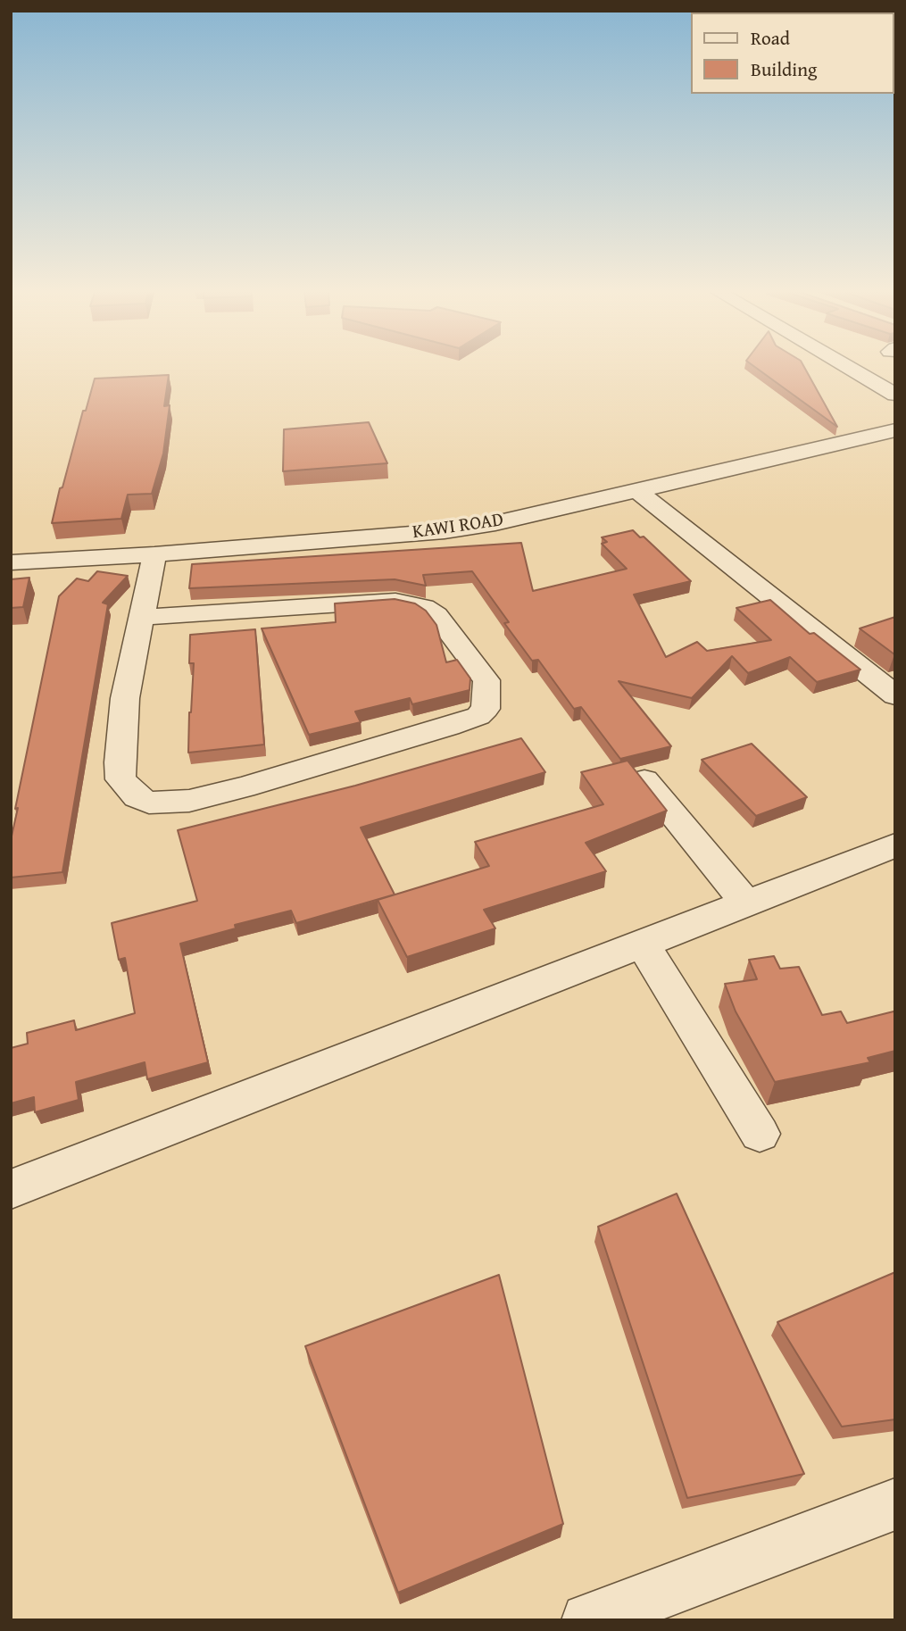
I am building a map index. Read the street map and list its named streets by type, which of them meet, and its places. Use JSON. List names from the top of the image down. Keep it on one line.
{"streets":{"street":["KAWI ROAD"]},"legend":["Road","Building"]}
